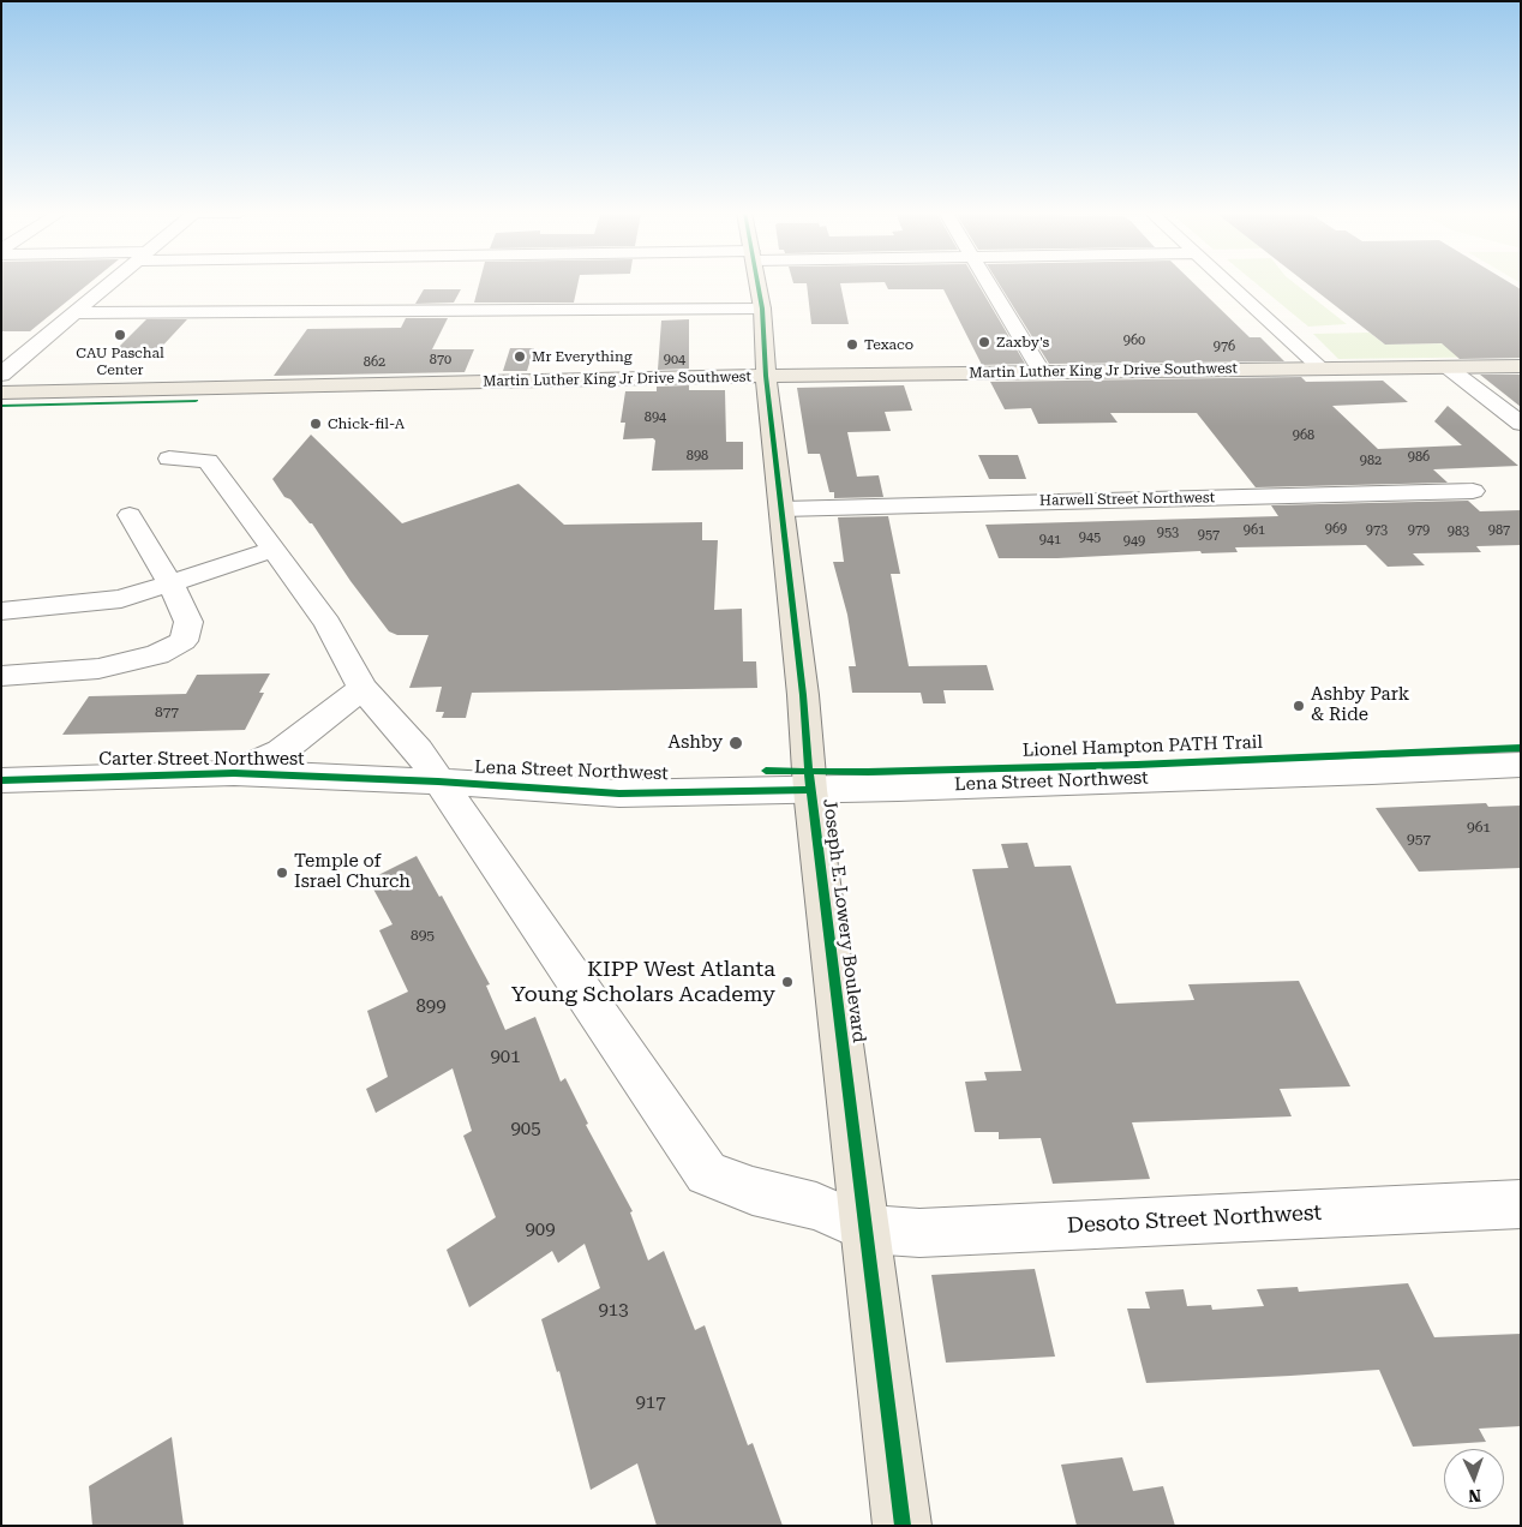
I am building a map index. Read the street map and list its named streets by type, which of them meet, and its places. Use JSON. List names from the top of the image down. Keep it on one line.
{"streets":{"main road":["Martin Luther King Jr Drive Southwest","Joseph E. Lowery Boulevard"],"street":["Harwell Street Northwest","Carter Street Northwest","Lena Street Northwest","Desoto Street Northwest"],"cycle path":["Lionel Hampton PATH Trail"]},"crossings":[["Martin Luther King Jr Drive Southwest","Joseph E. Lowery Boulevard"],["Harwell Street Northwest","Joseph E. Lowery Boulevard"],["Carter Street Northwest","Lena Street Northwest"],["Lena Street Northwest","Joseph E. Lowery Boulevard"],["Joseph E. Lowery Boulevard","Desoto Street Northwest"]],"places":["CAU Paschal Center","Zaxby's","Texaco","Mr Everything","Chick-fil-A","Ashby Park & Ride","Ashby","Temple of Israel Church","KIPP West Atlanta Young Scholars Academy"],"house_numbers":["960","976","870","904","862","894","968","898","986","982","969","961","973","979","987","983","953","957","945","941","949","877","961","957","895","899","901","905","909","913","917"],"north":"bottom"}
